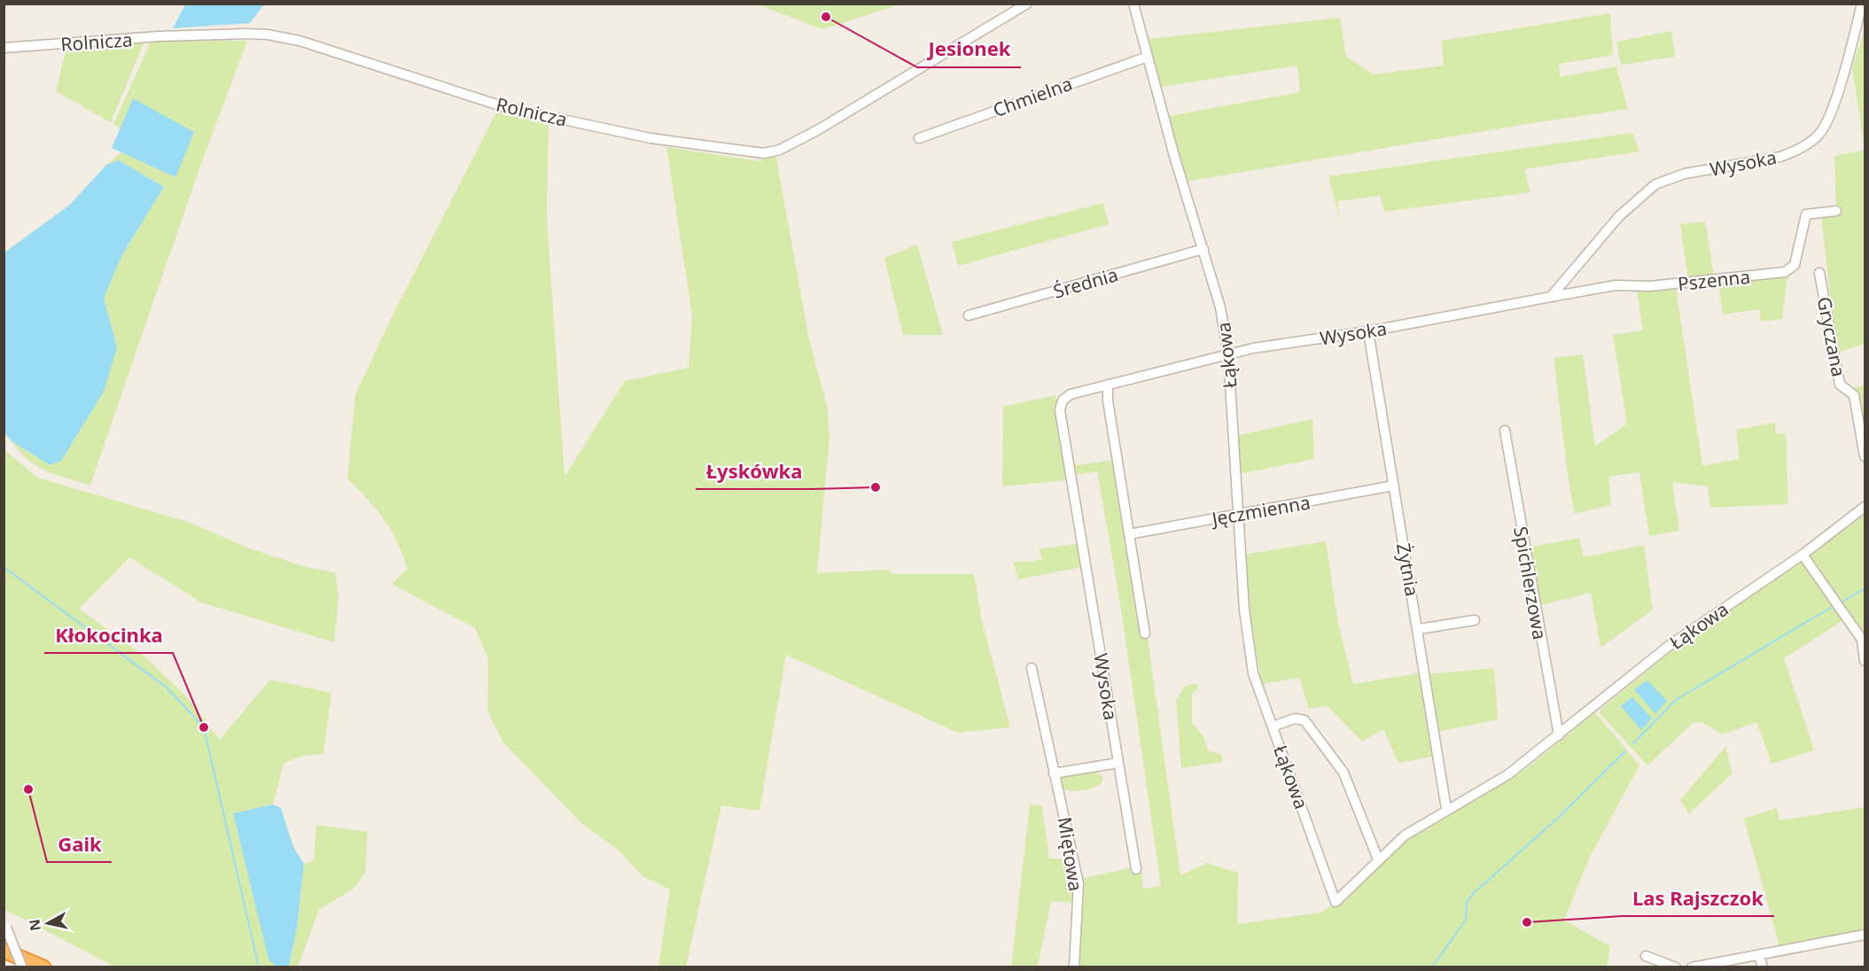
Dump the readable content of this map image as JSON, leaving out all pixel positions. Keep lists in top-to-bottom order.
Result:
{
  "streets": {
    "street": [
      "Rolnicza",
      "Chmielna",
      "Wysoka",
      "Pszenna",
      "Średnia",
      "Gryczana",
      "Łąkowa",
      "Jęczmienna",
      "Żytnia",
      "Spichlerzowa",
      "Miętowa"
    ]
  },
  "crossings": [
    ["Chmielna", "Łąkowa"],
    ["Wysoka", "Pszenna"],
    ["Wysoka", "Łąkowa"],
    ["Wysoka", "Żytnia"],
    ["Średnia", "Łąkowa"],
    ["Łąkowa", "Jęczmienna"],
    ["Łąkowa", "Żytnia"],
    ["Łąkowa", "Spichlerzowa"],
    ["Jęczmienna", "Żytnia"]
  ],
  "places": [
    "Jesionek",
    "Łyskówka",
    "Kłokocinka",
    "Gaik",
    "Las Rajszczok"
  ],
  "north": "left"
}
